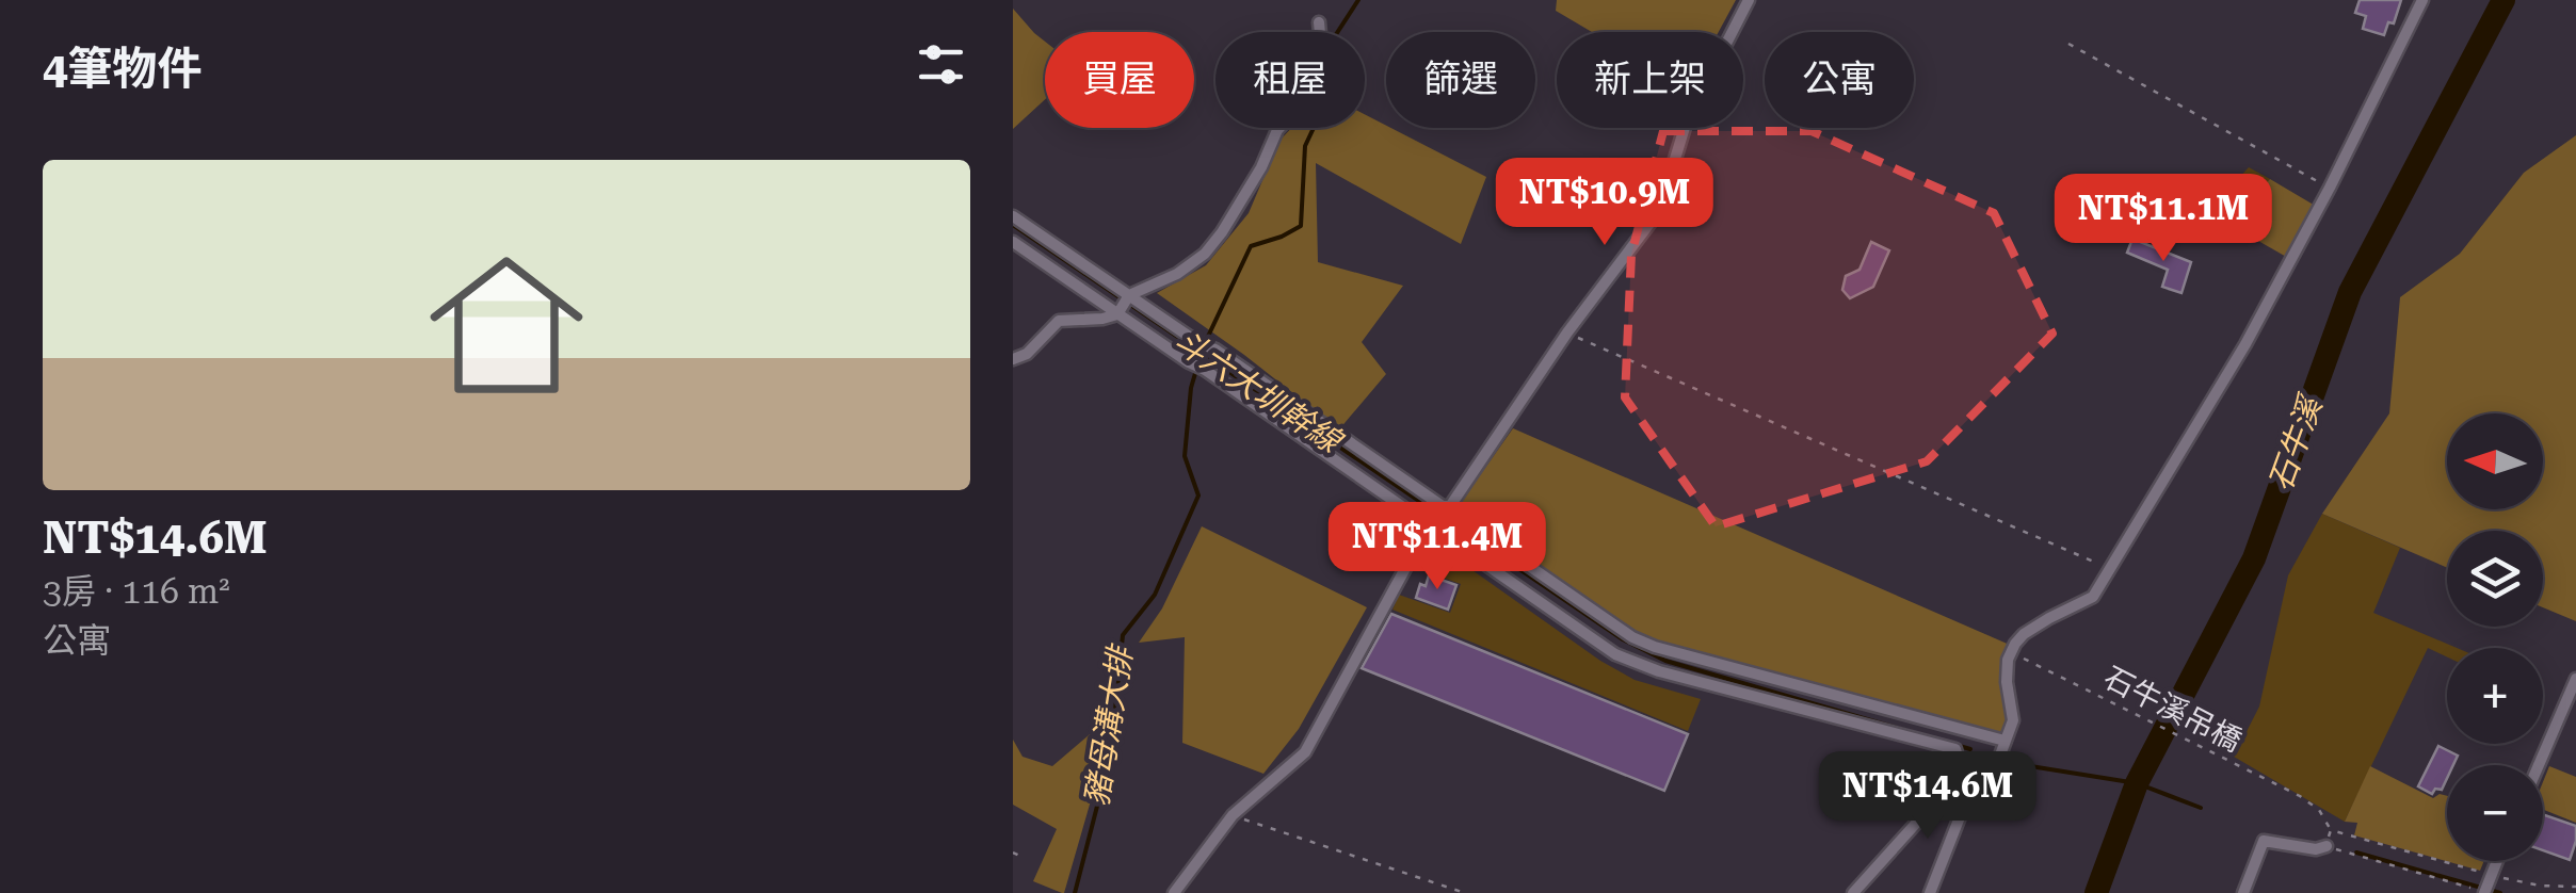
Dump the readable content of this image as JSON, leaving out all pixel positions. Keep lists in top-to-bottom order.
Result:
{
  "streets": {
    "path": ["石牛溪吊橋"]
  },
  "water": ["斗六大圳幹線", "石牛溪", "豬母溝大排"],
  "north": "left",
  "page": {
    "heading": "4筆物件",
    "chip": [
      "買屋",
      "租屋",
      "篩選",
      "新上架",
      "公寓"
    ],
    "list": [
      {
        "name": "NT$14.6M",
        "note": "3房 · 116 m² · 公寓"
      }
    ],
    "price": [
      "NT$10.9M",
      "NT$11.1M",
      "NT$11.4M",
      "NT$14.6M"
    ],
    "map_buttons": ["+", "−"]
  }
}
